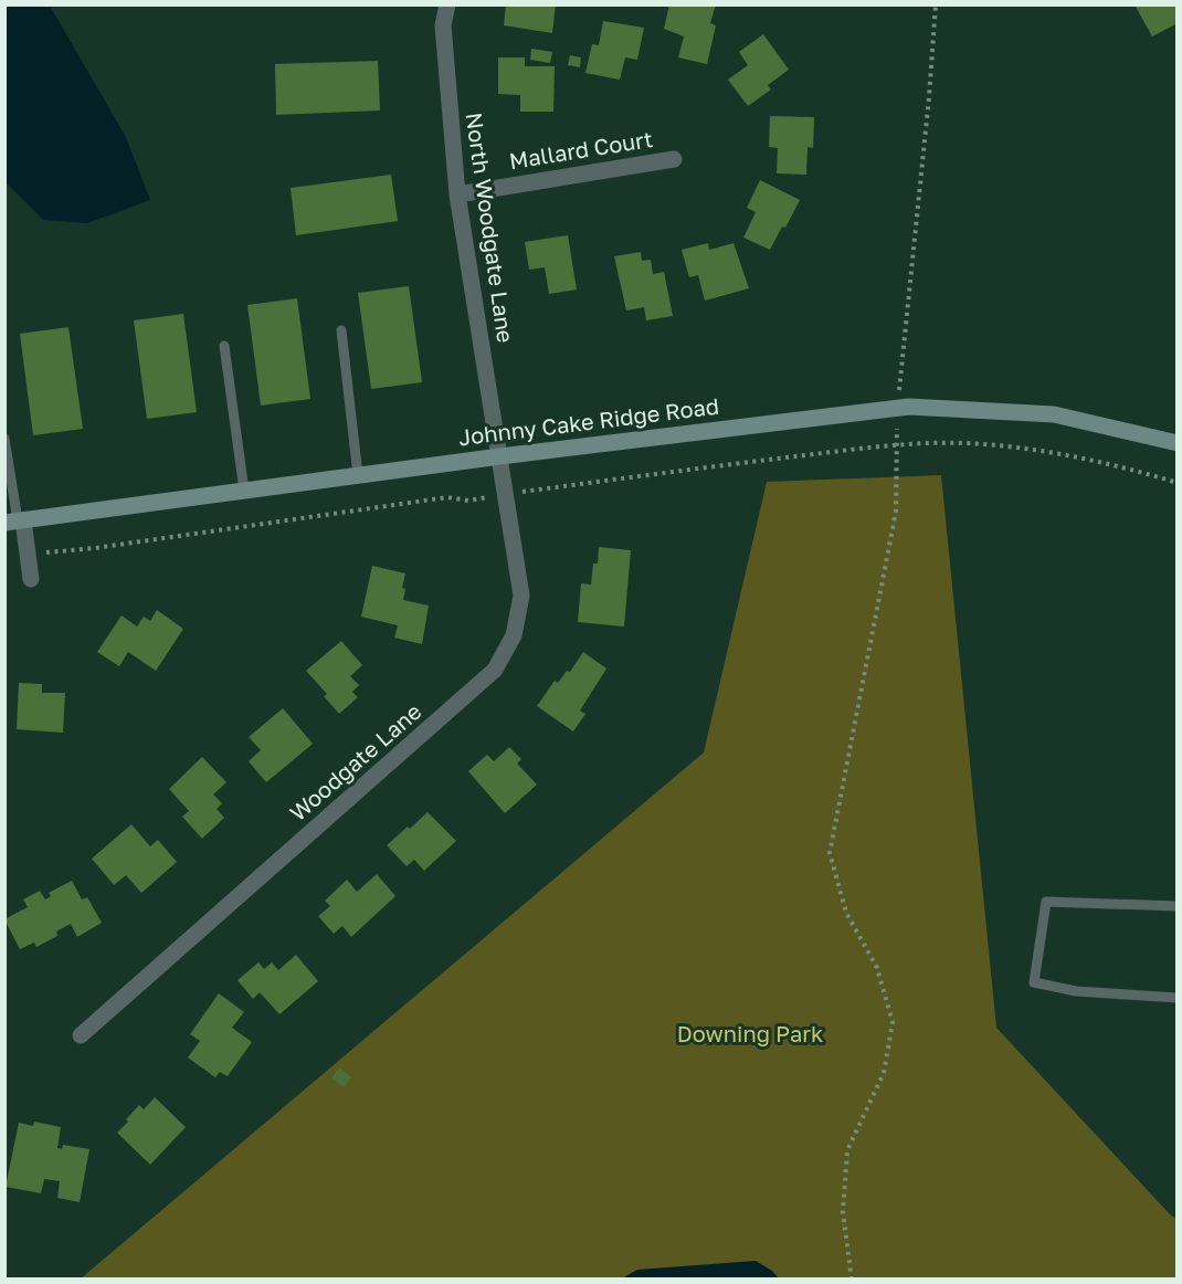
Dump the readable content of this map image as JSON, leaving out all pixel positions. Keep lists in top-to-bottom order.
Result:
{
  "streets": {
    "street": [
      "Mallard Court",
      "North Woodgate Lane",
      "Johnny Cake Ridge Road",
      "Woodgate Lane"
    ]
  },
  "crossings": [
    ["Mallard Court", "North Woodgate Lane"],
    ["North Woodgate Lane", "Johnny Cake Ridge Road"],
    ["North Woodgate Lane", "Woodgate Lane"],
    ["Johnny Cake Ridge Road", "Woodgate Lane"]
  ],
  "parks": ["Downing Park"]
}
